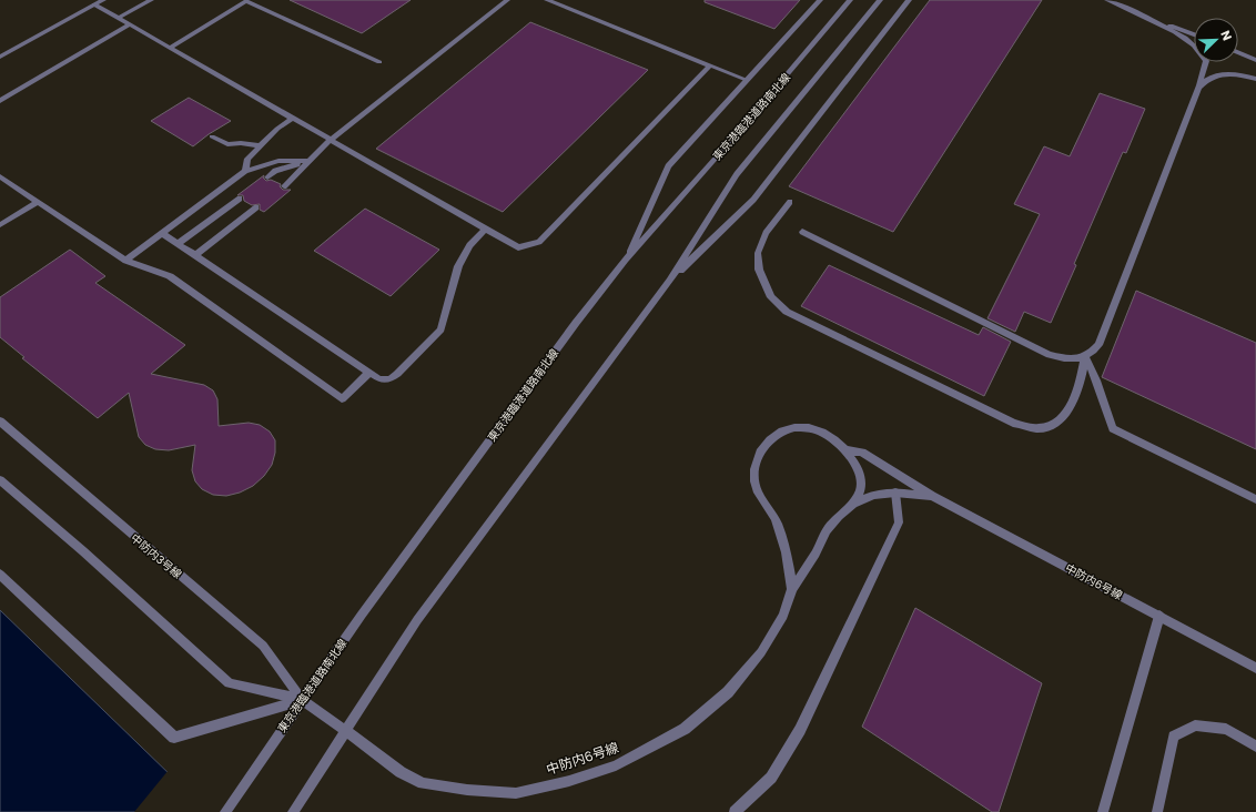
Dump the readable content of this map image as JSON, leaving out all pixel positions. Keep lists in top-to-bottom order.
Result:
{
  "streets": {
    "street": ["東京港臨港道路南北線", "中防内3号線", "中防内6号線"]
  },
  "crossings": [
    ["東京港臨港道路南北線", "中防内3号線"],
    ["中防内3号線", "中防内6号線"]
  ],
  "north": "top right"
}
